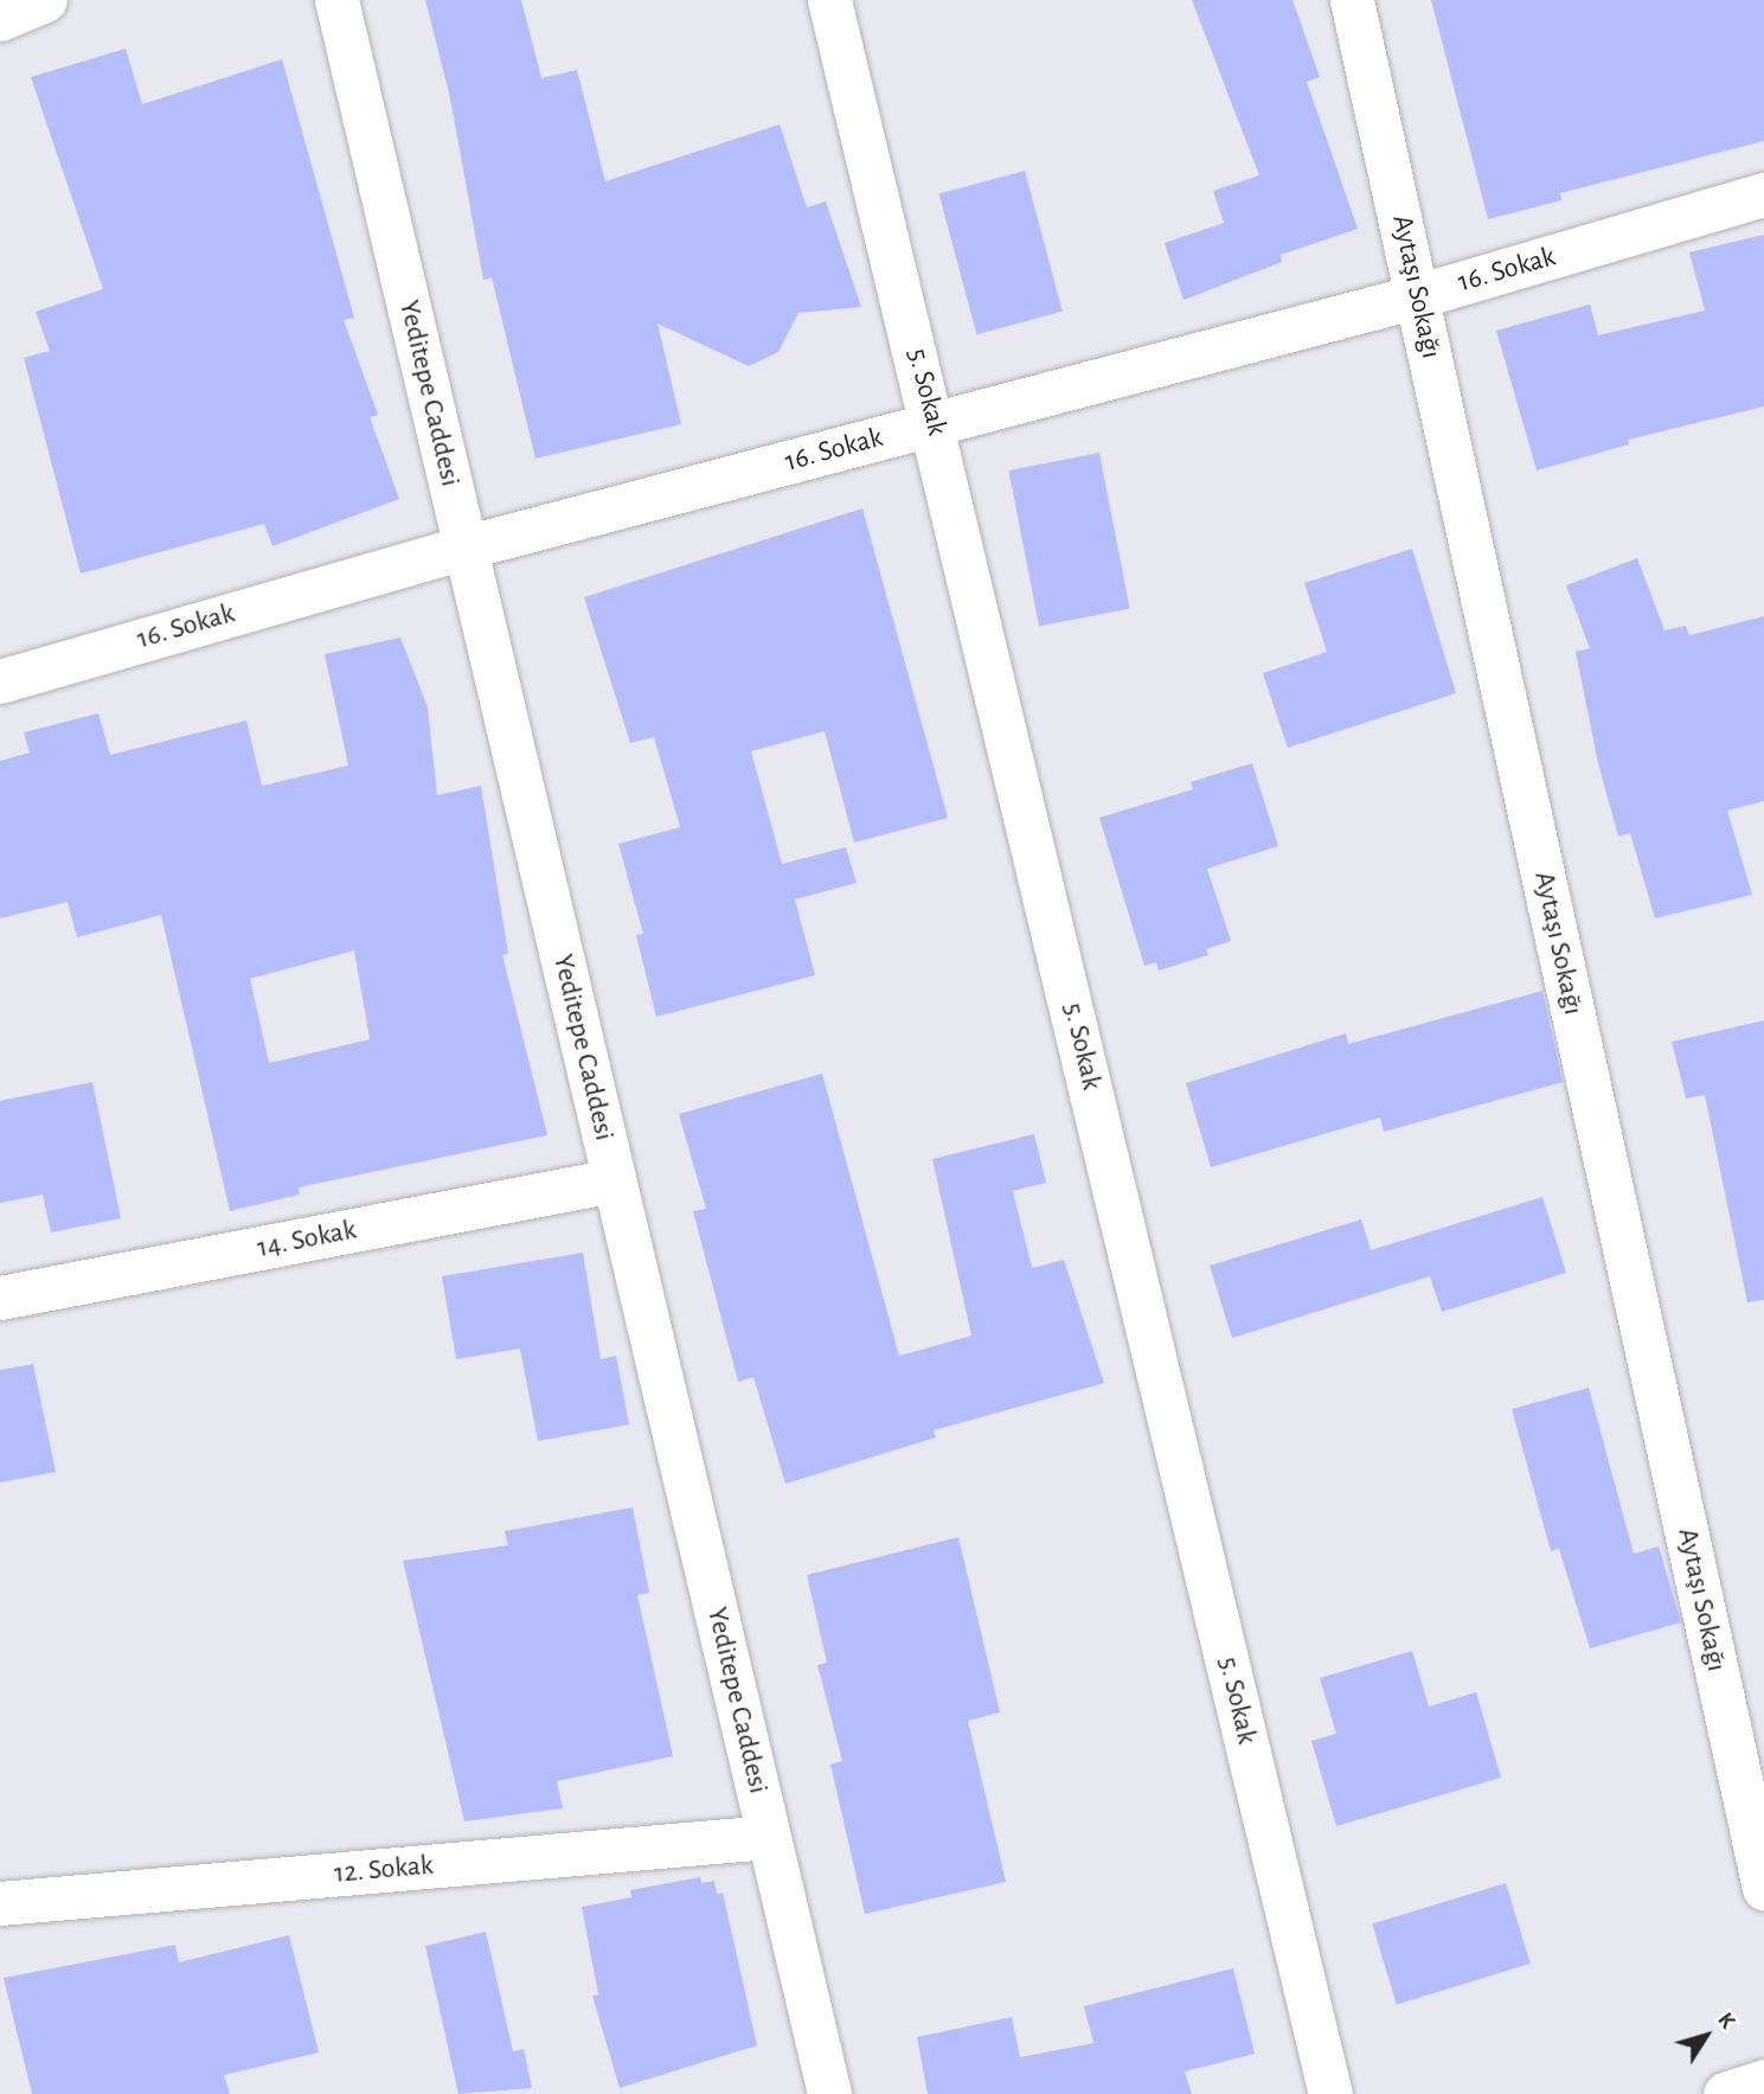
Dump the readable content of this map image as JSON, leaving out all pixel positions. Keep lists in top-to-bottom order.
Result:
{
  "streets": {
    "street": [
      "16. Sokak",
      "Aytaşı Sokağı",
      "5. Sokak",
      "Yeditepe Caddesi",
      "14. Sokak",
      "12. Sokak"
    ]
  },
  "crossings": [
    ["16. Sokak", "Aytaşı Sokağı"],
    ["16. Sokak", "5. Sokak"],
    ["16. Sokak", "Yeditepe Caddesi"],
    ["Yeditepe Caddesi", "14. Sokak"],
    ["Yeditepe Caddesi", "12. Sokak"]
  ],
  "north": "top right"
}
